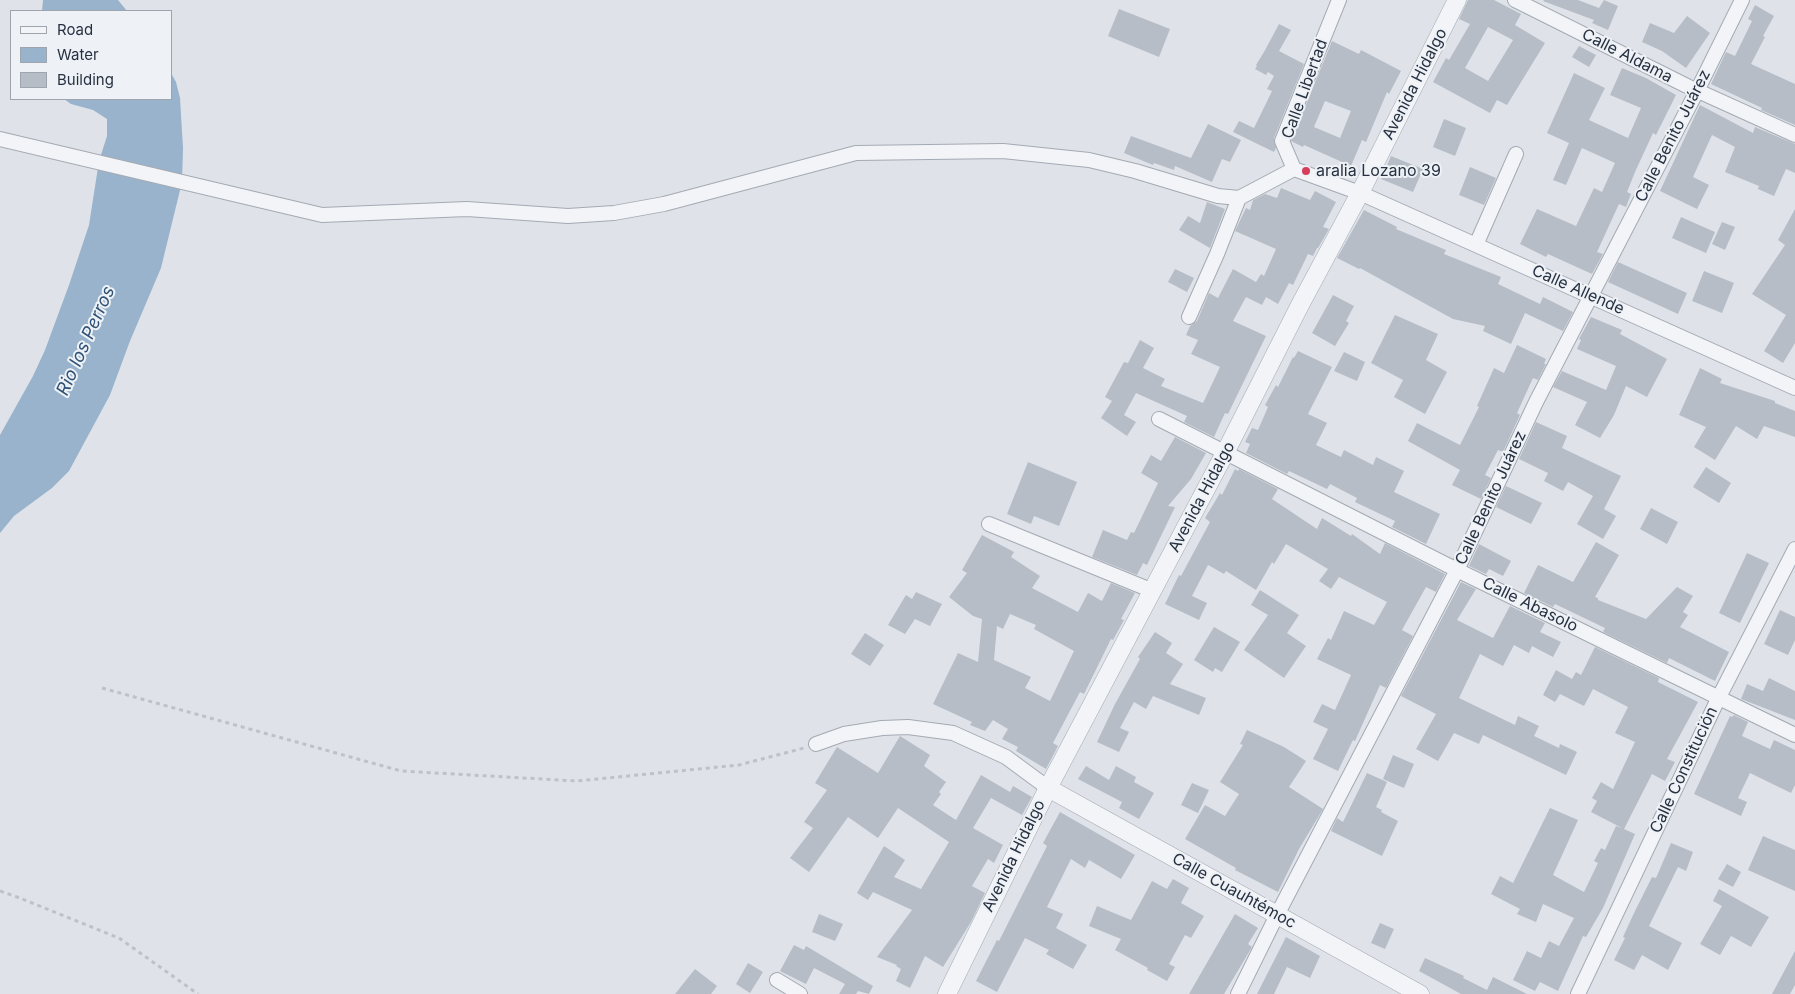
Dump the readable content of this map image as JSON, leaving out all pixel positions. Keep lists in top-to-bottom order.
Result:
{
  "streets": {
    "street": [
      "Calle Aldama",
      "Avenida Hidalgo",
      "Calle Libertad",
      "Calle Benito Juárez",
      "Calle Allende",
      "Calle Abasolo",
      "Calle Constitución",
      "Calle Cuauhtémoc"
    ]
  },
  "crossings": [
    ["Calle Aldama", "Calle Benito Juárez"],
    ["Avenida Hidalgo", "Calle Allende"],
    ["Avenida Hidalgo", "Calle Abasolo"],
    ["Avenida Hidalgo", "Calle Cuauhtémoc"],
    ["Calle Benito Juárez", "Calle Allende"],
    ["Calle Benito Juárez", "Calle Abasolo"],
    ["Calle Benito Juárez", "Calle Cuauhtémoc"],
    ["Calle Abasolo", "Calle Constitución"]
  ],
  "water": ["Rio los Perros"],
  "places": ["aralia Lozano 39"],
  "legend": ["Road", "Water", "Building"]
}
